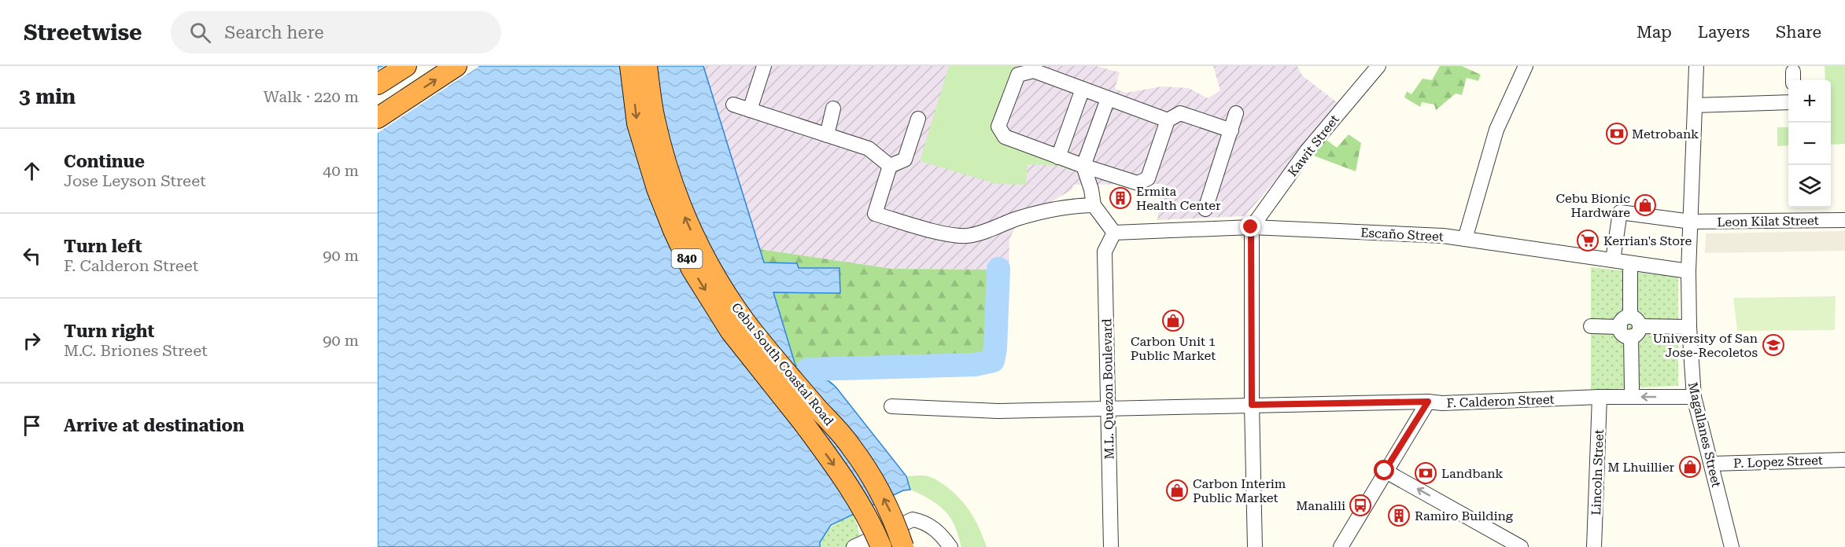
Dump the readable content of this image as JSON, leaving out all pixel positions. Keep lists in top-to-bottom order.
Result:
{
  "streets": {
    "highway": ["840", "Cebu South Coastal Road"],
    "street": [
      "Kawit Street",
      "Leon Kilat Street",
      "Escaño Street",
      "M.L. Quezon Boulevard",
      "F. Calderon Street",
      "Magallanes Street",
      "P. Lopez Street",
      "Lincoln Street"
    ]
  },
  "crossings": [
    ["Kawit Street", "Escaño Street"],
    ["Leon Kilat Street", "Escaño Street"],
    ["Leon Kilat Street", "Magallanes Street"],
    ["Escaño Street", "M.L. Quezon Boulevard"],
    ["Escaño Street", "Magallanes Street"],
    ["M.L. Quezon Boulevard", "F. Calderon Street"],
    ["F. Calderon Street", "Magallanes Street"],
    ["F. Calderon Street", "Lincoln Street"],
    ["Magallanes Street", "P. Lopez Street"]
  ],
  "places": {
    "bank": ["Metrobank", "Landbank"],
    "building": ["Ermita Health Center", "Ramiro Building"],
    "shop": [
      "Cebu Bionic Hardware",
      "Carbon Unit 1 Public Market",
      "M Lhuillier",
      "Carbon Interim Public Market"
    ],
    "supermarket": ["Kerrian's Store"],
    "school or university": ["University of San Jose-Recoletos"],
    "bus stop": ["Manalili"]
  },
  "page": {
    "header": "Streetwise",
    "search": "Search here",
    "nav": ["Map", "Layers", "Share"],
    "heading": ["3 min", "Walk · 220 m"],
    "map_buttons": ["+", "−"],
    "list": [
      ["Continue", "Jose Leyson Street", "40 m"],
      ["Turn left", "F. Calderon Street", "90 m"],
      ["Turn right", "M.C. Briones Street", "90 m"],
      "Arrive at destination"
    ]
  }
}
